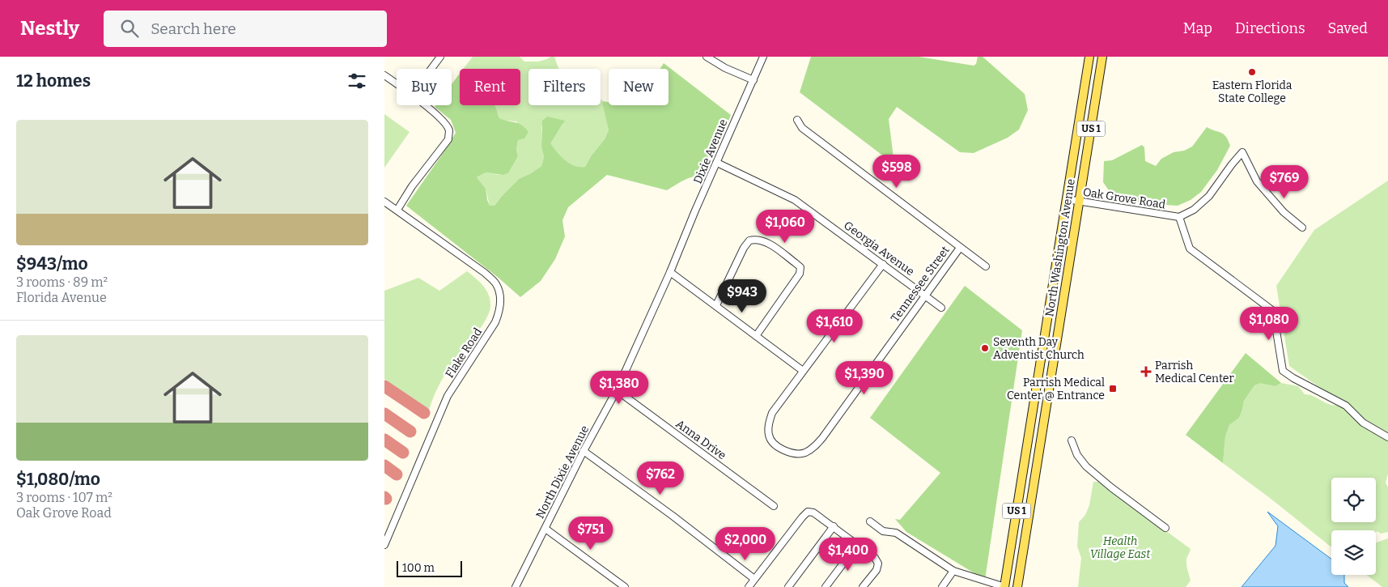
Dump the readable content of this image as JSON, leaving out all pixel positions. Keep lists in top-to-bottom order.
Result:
{
  "streets": {
    "main road": ["US 1", "North Washington Avenue"],
    "street": [
      "Dixie Avenue",
      "Oak Grove Road",
      "Georgia Avenue",
      "Tennessee Street",
      "Flake Road",
      "Anna Drive",
      "North Dixie Avenue"
    ]
  },
  "crossings": [
    ["Dixie Avenue", "Georgia Avenue"],
    ["Dixie Avenue", "North Dixie Avenue"],
    ["Oak Grove Road", "North Washington Avenue"],
    ["Georgia Avenue", "Tennessee Street"],
    ["Anna Drive", "North Dixie Avenue"]
  ],
  "parks": ["Health Village East"],
  "places": {
    "other": ["Eastern Florida State College", "Seventh Day Adventist Church"],
    "health": ["Parrish Medical Center"],
    "transit": ["Parrish Medical Center @ Entrance"]
  },
  "scale_bar": "100 m",
  "page": {
    "header": "Nestly",
    "search": "Search here",
    "nav": ["Map", "Directions", "Saved"],
    "heading": "12 homes",
    "chip": [
      "Buy",
      "Rent",
      "Filters",
      "New"
    ],
    "list": [
      {
        "name": "$943/mo",
        "note": "3 rooms · 89 m² · Florida Avenue"
      },
      {
        "name": "$1,080/mo",
        "note": "3 rooms · 107 m² · Oak Grove Road"
      }
    ],
    "price": [
      "$598",
      "$769",
      "$1,060",
      "$943",
      "$1,080",
      "$1,610",
      "$1,390",
      "$1,380",
      "$762",
      "$751",
      "$2,000",
      "$1,400"
    ],
    "scale": "100 m"
  }
}
